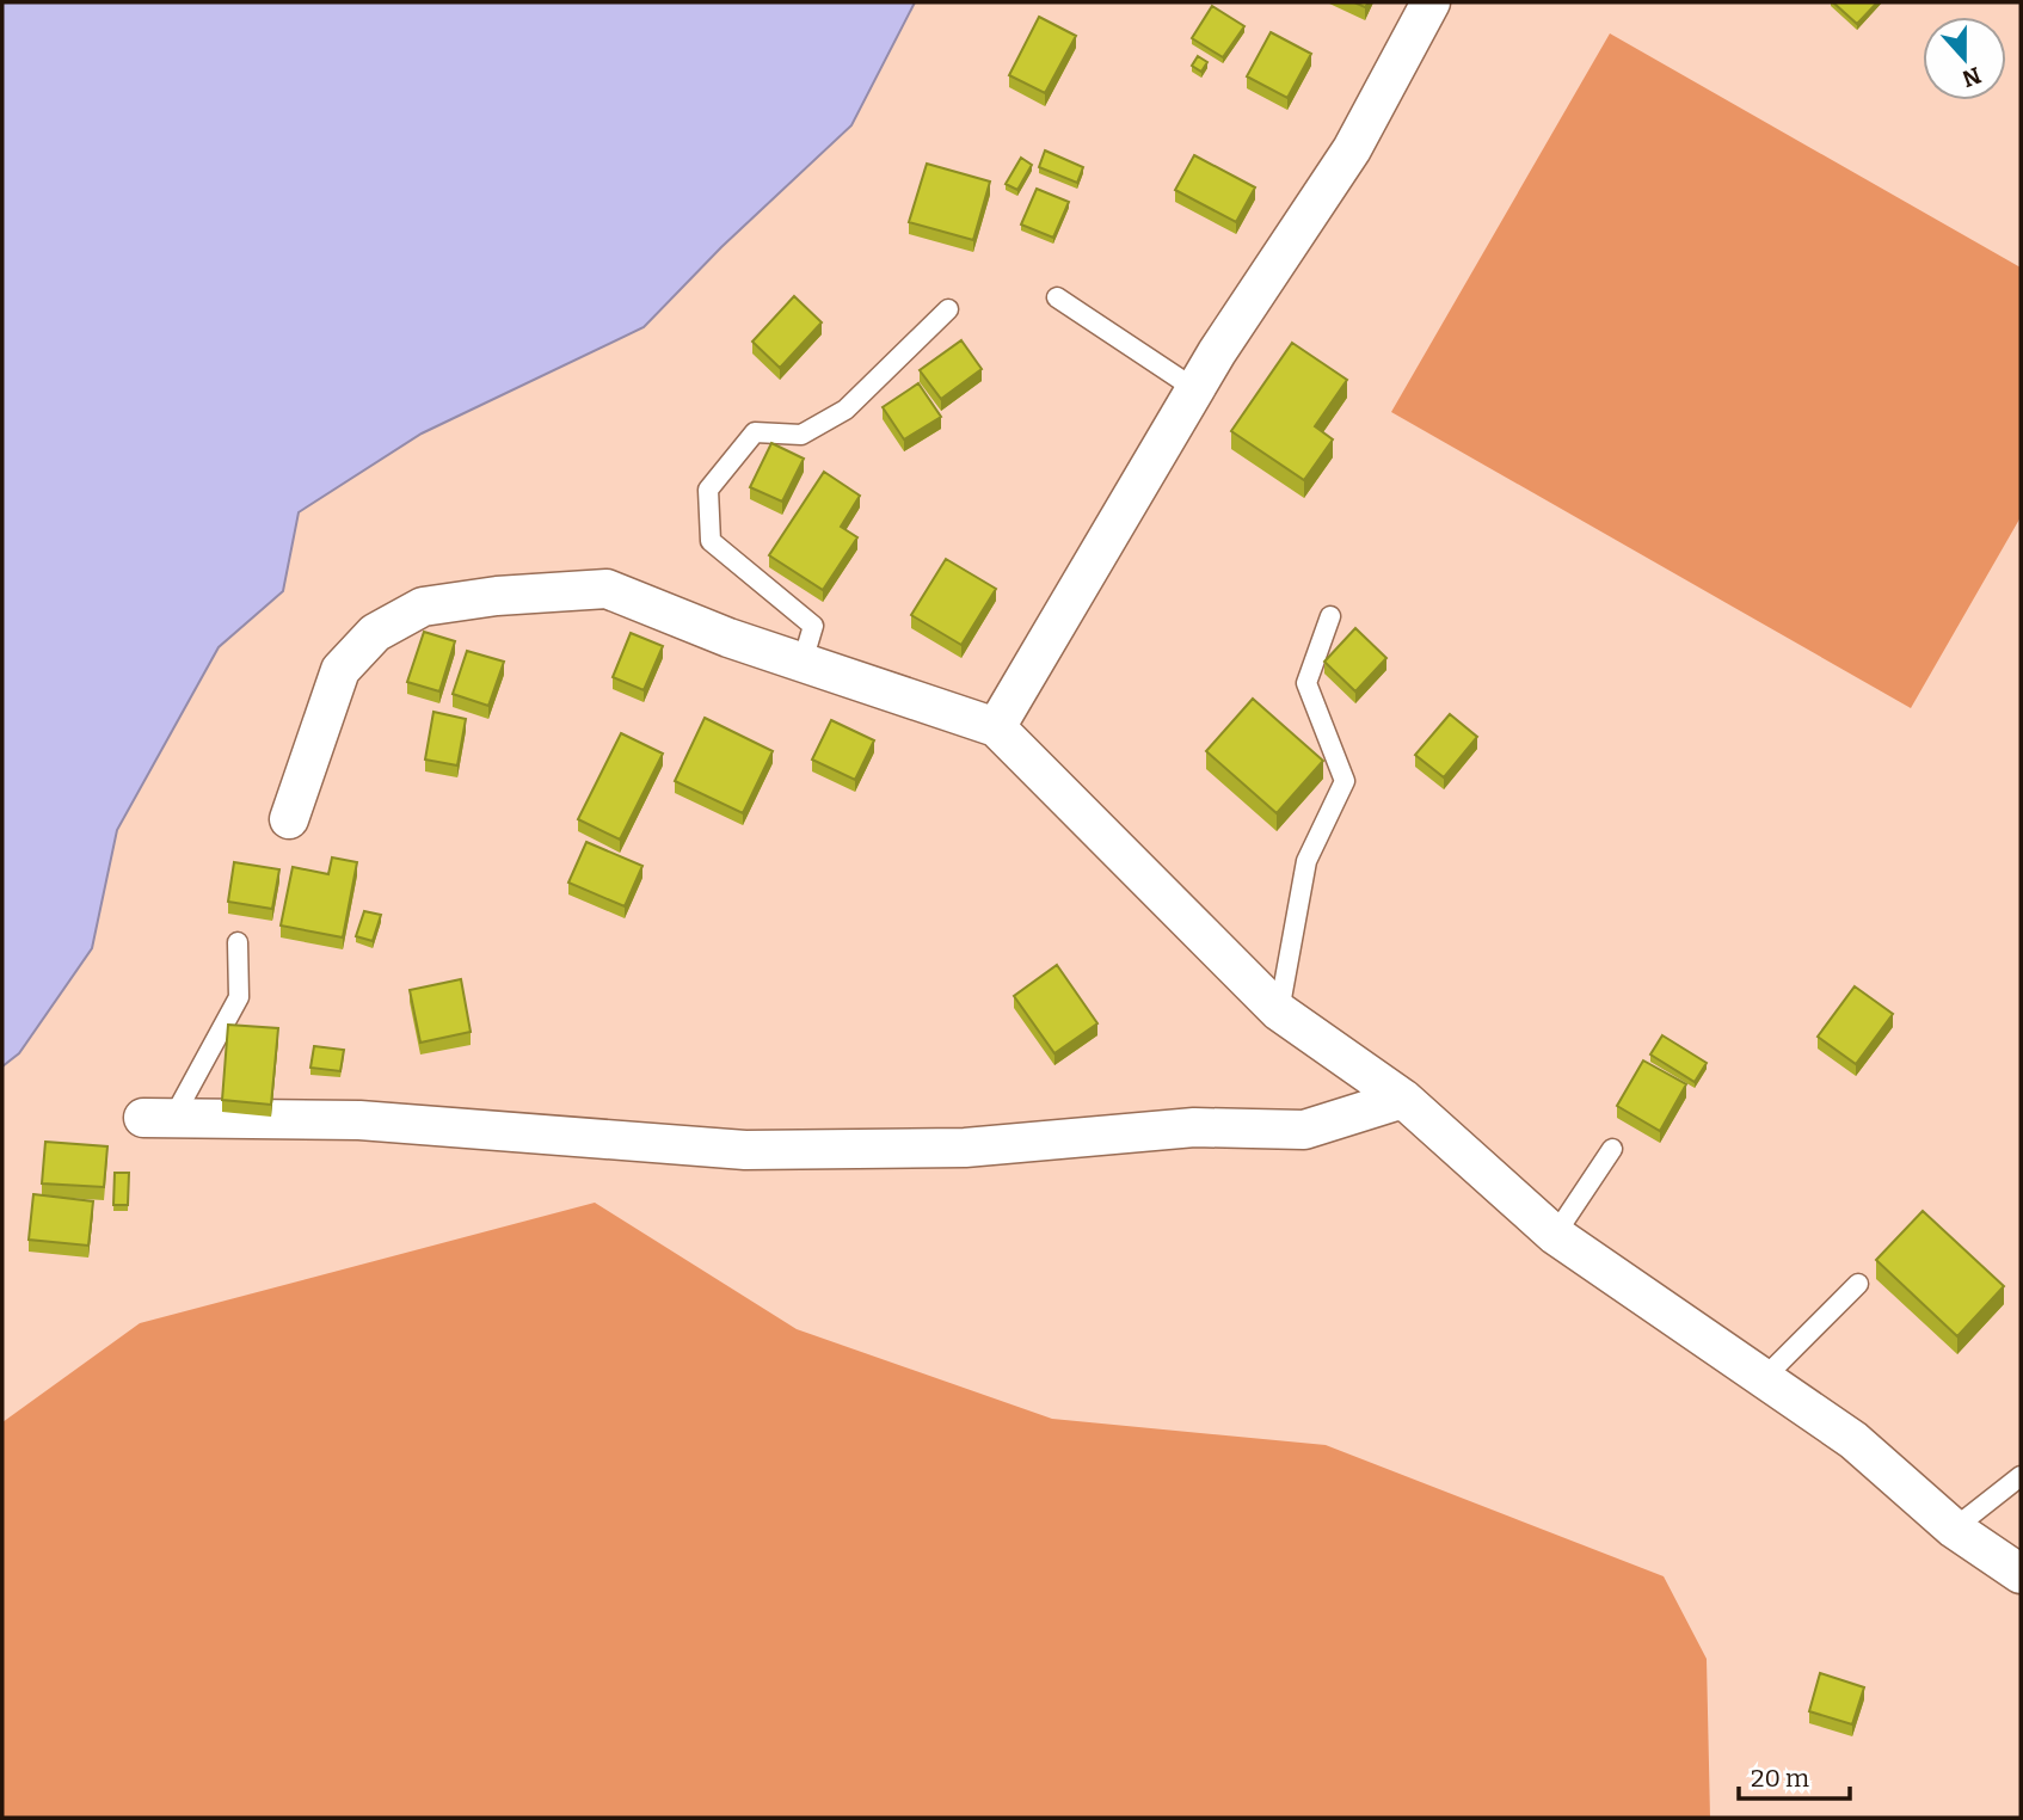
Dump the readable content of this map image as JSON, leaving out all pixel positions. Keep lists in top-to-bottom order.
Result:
{
  "scale_bar": "20 m",
  "north": "bottom"
}
